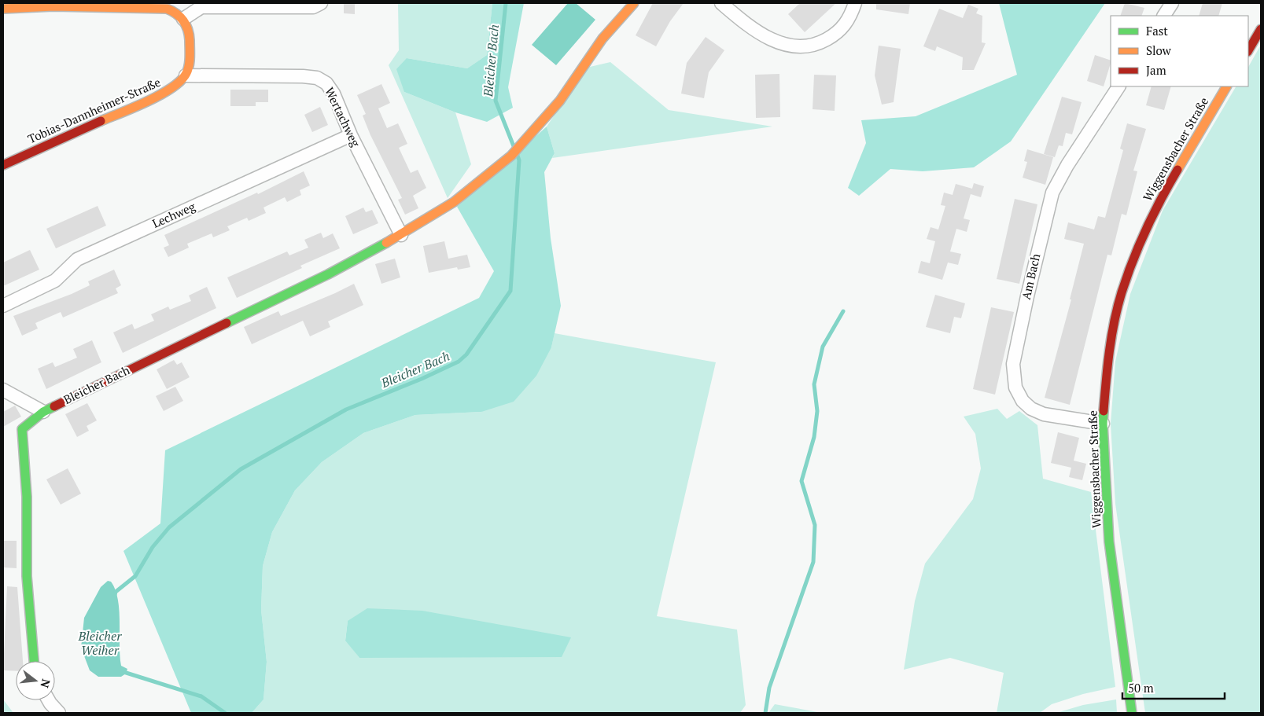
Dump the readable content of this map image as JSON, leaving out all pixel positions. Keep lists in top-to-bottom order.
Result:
{
  "streets": {
    "street": [
      "Tobias-Dannheimer-Straße",
      "Wertachweg",
      "Wiggensbacher Straße",
      "Lechweg",
      "Am Bach",
      "Bleicher Bach"
    ]
  },
  "crossings": [
    ["Tobias-Dannheimer-Straße", "Wertachweg"],
    ["Wertachweg", "Lechweg"],
    ["Wertachweg", "Bleicher Bach"],
    ["Wiggensbacher Straße", "Am Bach"]
  ],
  "water": ["Bleicher Bach", "Bleicher Weiher"],
  "legend": ["Fast", "Slow", "Jam"],
  "scale_bar": "50 m",
  "north": "right"
}
